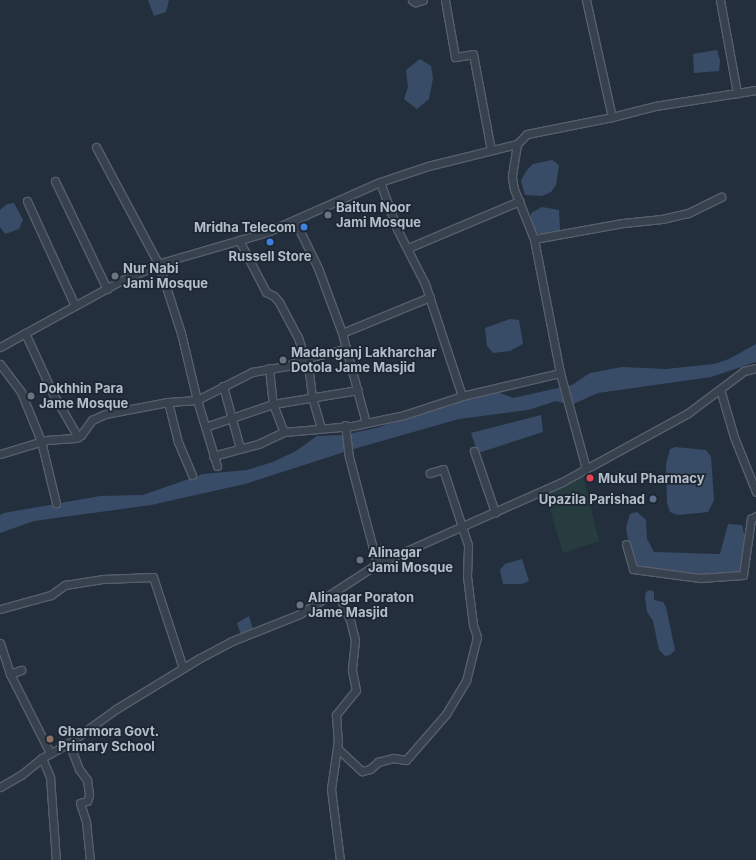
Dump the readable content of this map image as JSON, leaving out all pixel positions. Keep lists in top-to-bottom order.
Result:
{
  "places": [
    "Baitun Noor Jami Mosque",
    "Mridha Telecom",
    "Russell Store",
    "Nur Nabi Jami Mosque",
    "Madanganj Lakharchar Dotola Jame Masjid",
    "Dokhhin Para Jame Mosque",
    "Mukul Pharmacy",
    "Upazila Parishad",
    "Alinagar Jami Mosque",
    "Alinagar Poraton Jame Masjid",
    "Gharmora Govt. Primary School"
  ]
}
